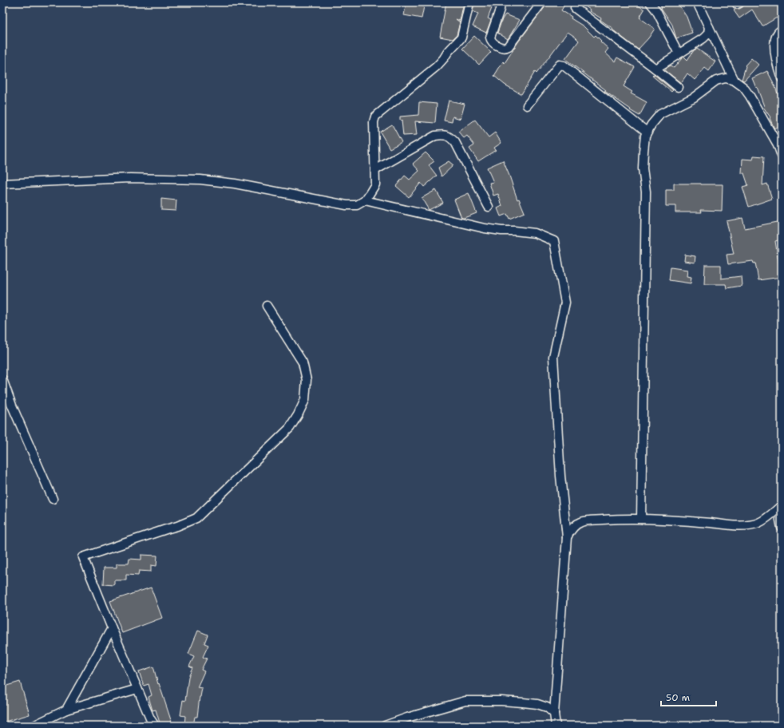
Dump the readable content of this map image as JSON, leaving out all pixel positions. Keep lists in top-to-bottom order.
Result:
{
  "scale_bar": "50 m"
}
